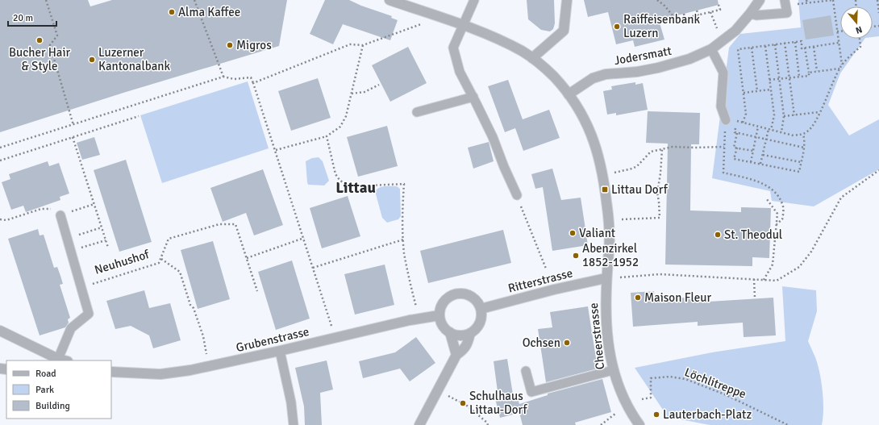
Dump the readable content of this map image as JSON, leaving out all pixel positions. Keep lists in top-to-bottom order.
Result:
{
  "streets": {
    "street": [
      "Jodersmatt",
      "Ritterstrasse",
      "Cheerstrasse",
      "Grubenstrasse"
    ],
    "lane": ["Neuhushof"],
    "path": ["Löchlitreppe"]
  },
  "crossings": [
    ["Jodersmatt", "Cheerstrasse"],
    ["Ritterstrasse", "Cheerstrasse"],
    ["Ritterstrasse", "Grubenstrasse"]
  ],
  "districts": ["Littau"],
  "places": {
    "other": [
      "Alma Kaffee",
      "Raiffeisenbank Luzern",
      "Bucher Hair & Style",
      "Migros",
      "Luzerner Kantonalbank",
      "Valiant",
      "St. Theodul",
      "Abenzirkel 1852-1952",
      "Maison Fleur",
      "Ochsen",
      "Schulhaus Littau-Dorf",
      "Lauterbach-Platz"
    ],
    "transit": ["Littau Dorf"]
  },
  "legend": ["Road", "Park", "Building"],
  "scale_bar": "20 m",
  "north": "bottom"
}
